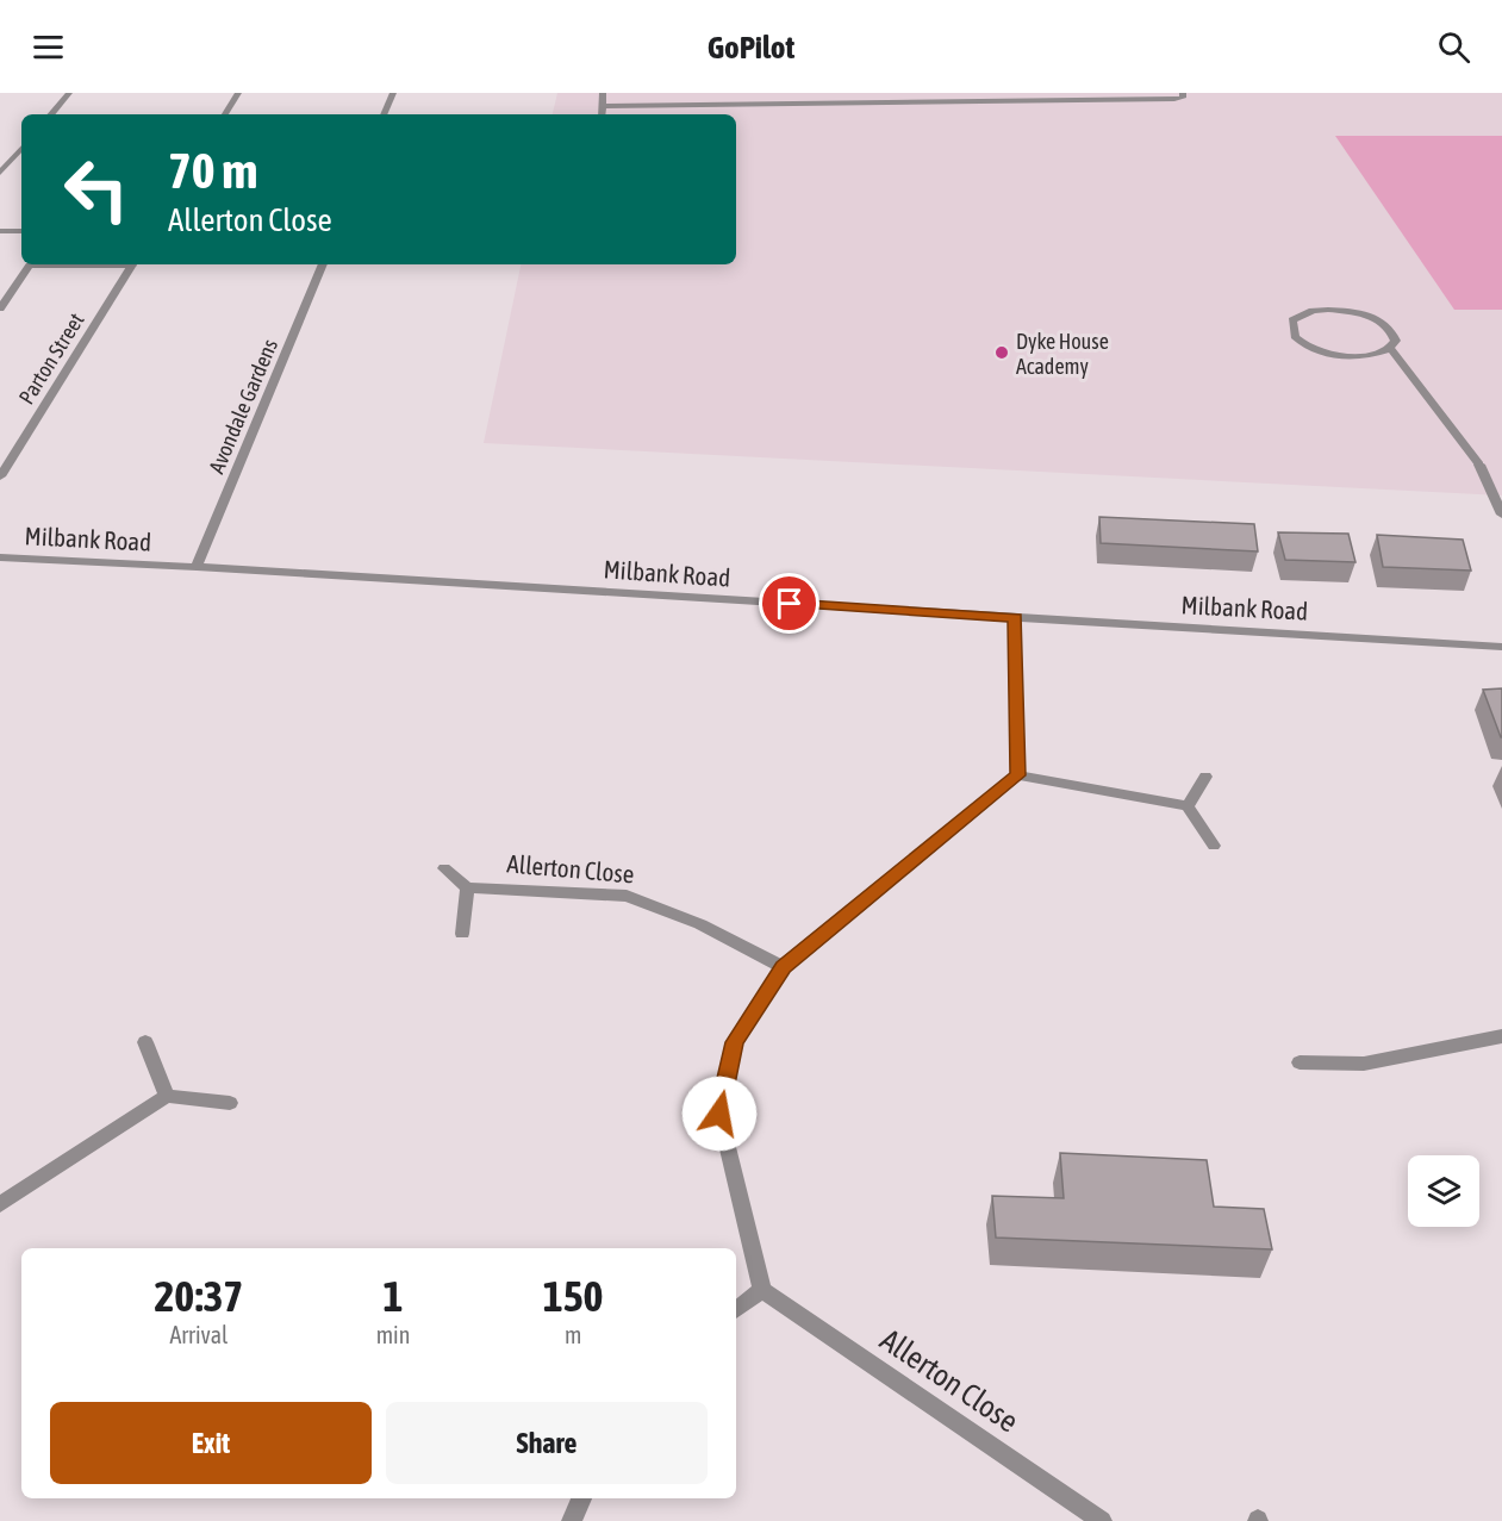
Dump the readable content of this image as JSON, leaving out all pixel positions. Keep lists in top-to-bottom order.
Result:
{
  "streets": {
    "street": [
      "Parton Street",
      "Avondale Gardens",
      "Milbank Road",
      "Allerton Close"
    ]
  },
  "crossings": [
    ["Avondale Gardens", "Milbank Road"]
  ],
  "places": ["Dyke House Academy"],
  "page": {
    "header": "GoPilot",
    "turn": ["70 m", "Allerton Close"],
    "eta": [
      "20:37",
      "Arrival",
      "1",
      "min",
      "150",
      "m"
    ],
    "buttons": ["Exit", "Share"]
  }
}
